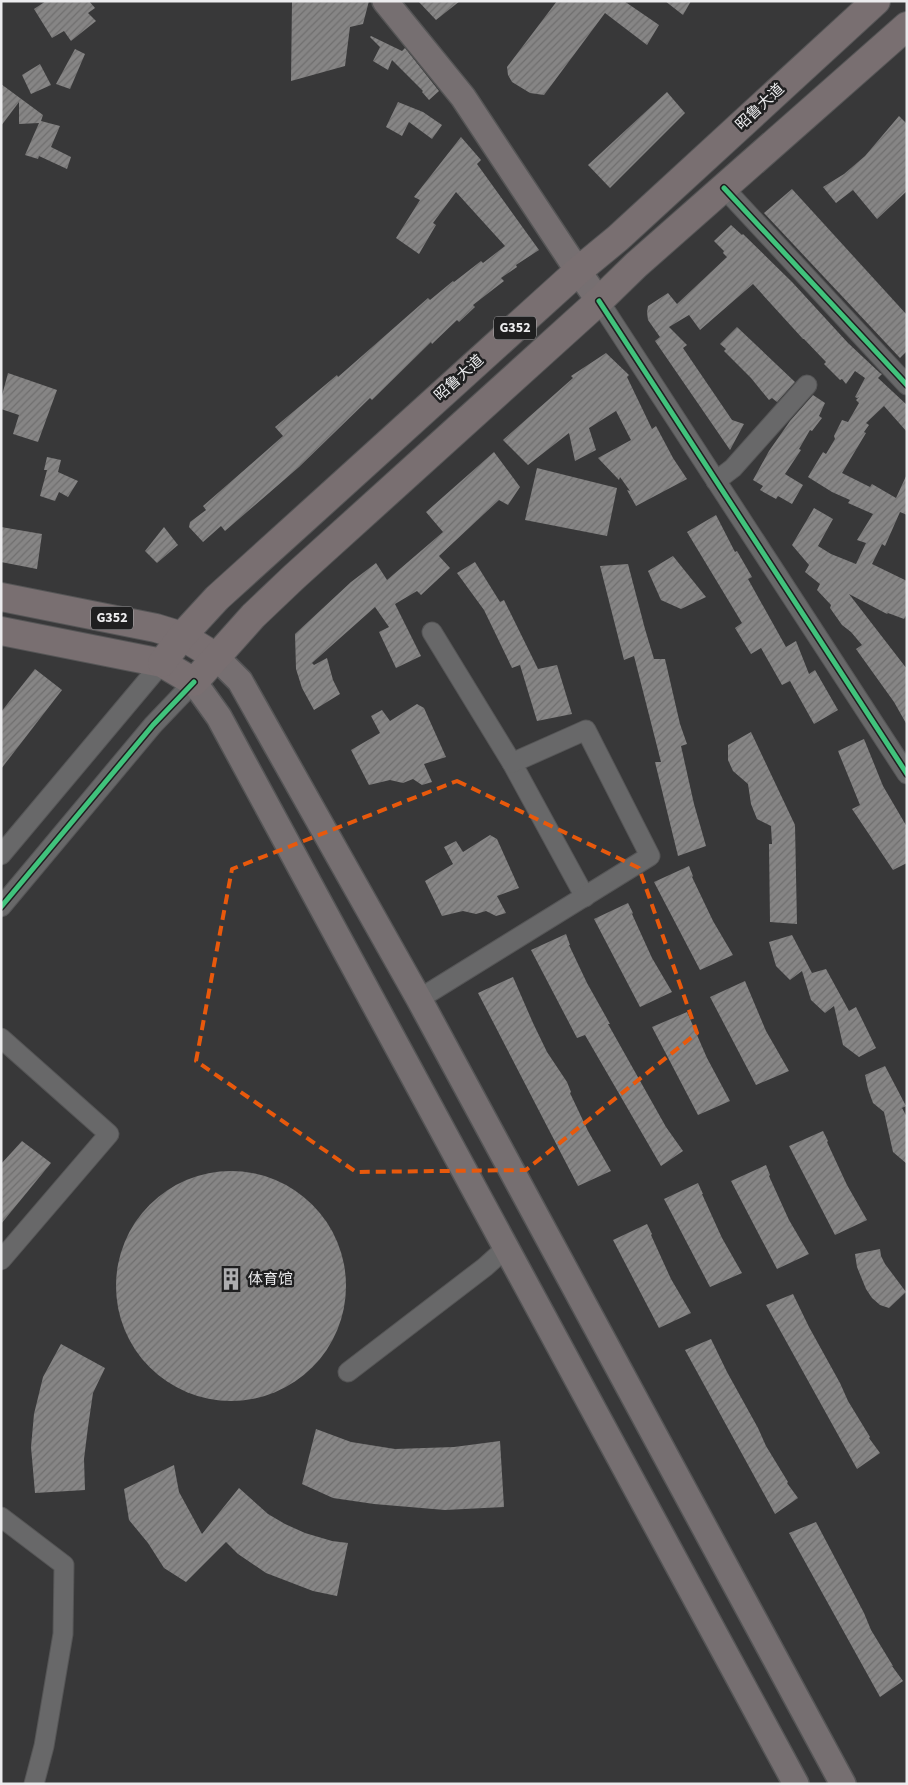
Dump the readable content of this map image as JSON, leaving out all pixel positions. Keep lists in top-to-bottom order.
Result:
{
  "streets": {
    "highway": ["昭鲁大道", "G352"]
  },
  "crossings": [
    ["昭鲁大道", "G352"]
  ],
  "places": {
    "building": ["体育馆"]
  }
}
